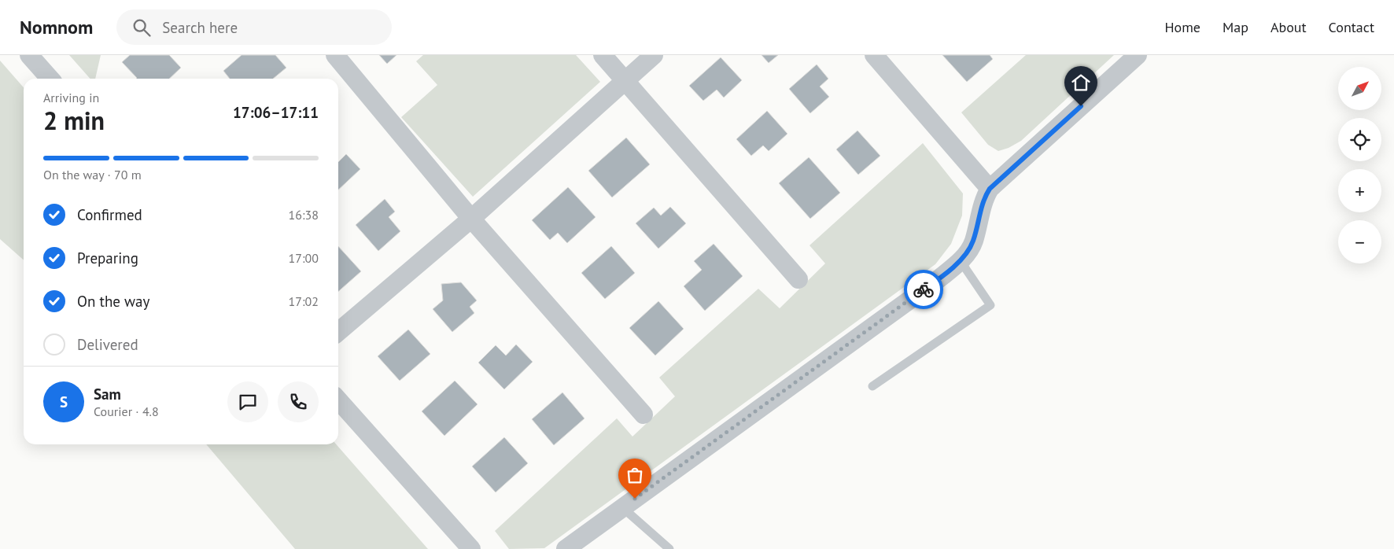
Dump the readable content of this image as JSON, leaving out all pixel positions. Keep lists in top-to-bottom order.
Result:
{
  "north": "top right",
  "page": {
    "header": "Nomnom",
    "search": "Search here",
    "nav": [
      "Home",
      "Map",
      "About",
      "Contact"
    ],
    "map_buttons": ["+", "−"],
    "heading": ["2 min", "Arriving in", "17:06–17:11"],
    "panel": ["Sam", "Courier · 4.8"],
    "bar": "On the way · 70 m",
    "list": [
      ["Confirmed", "16:38"],
      ["Preparing", "17:00"],
      ["On the way", "17:02"],
      "Delivered"
    ],
    "round": "S"
  }
}
